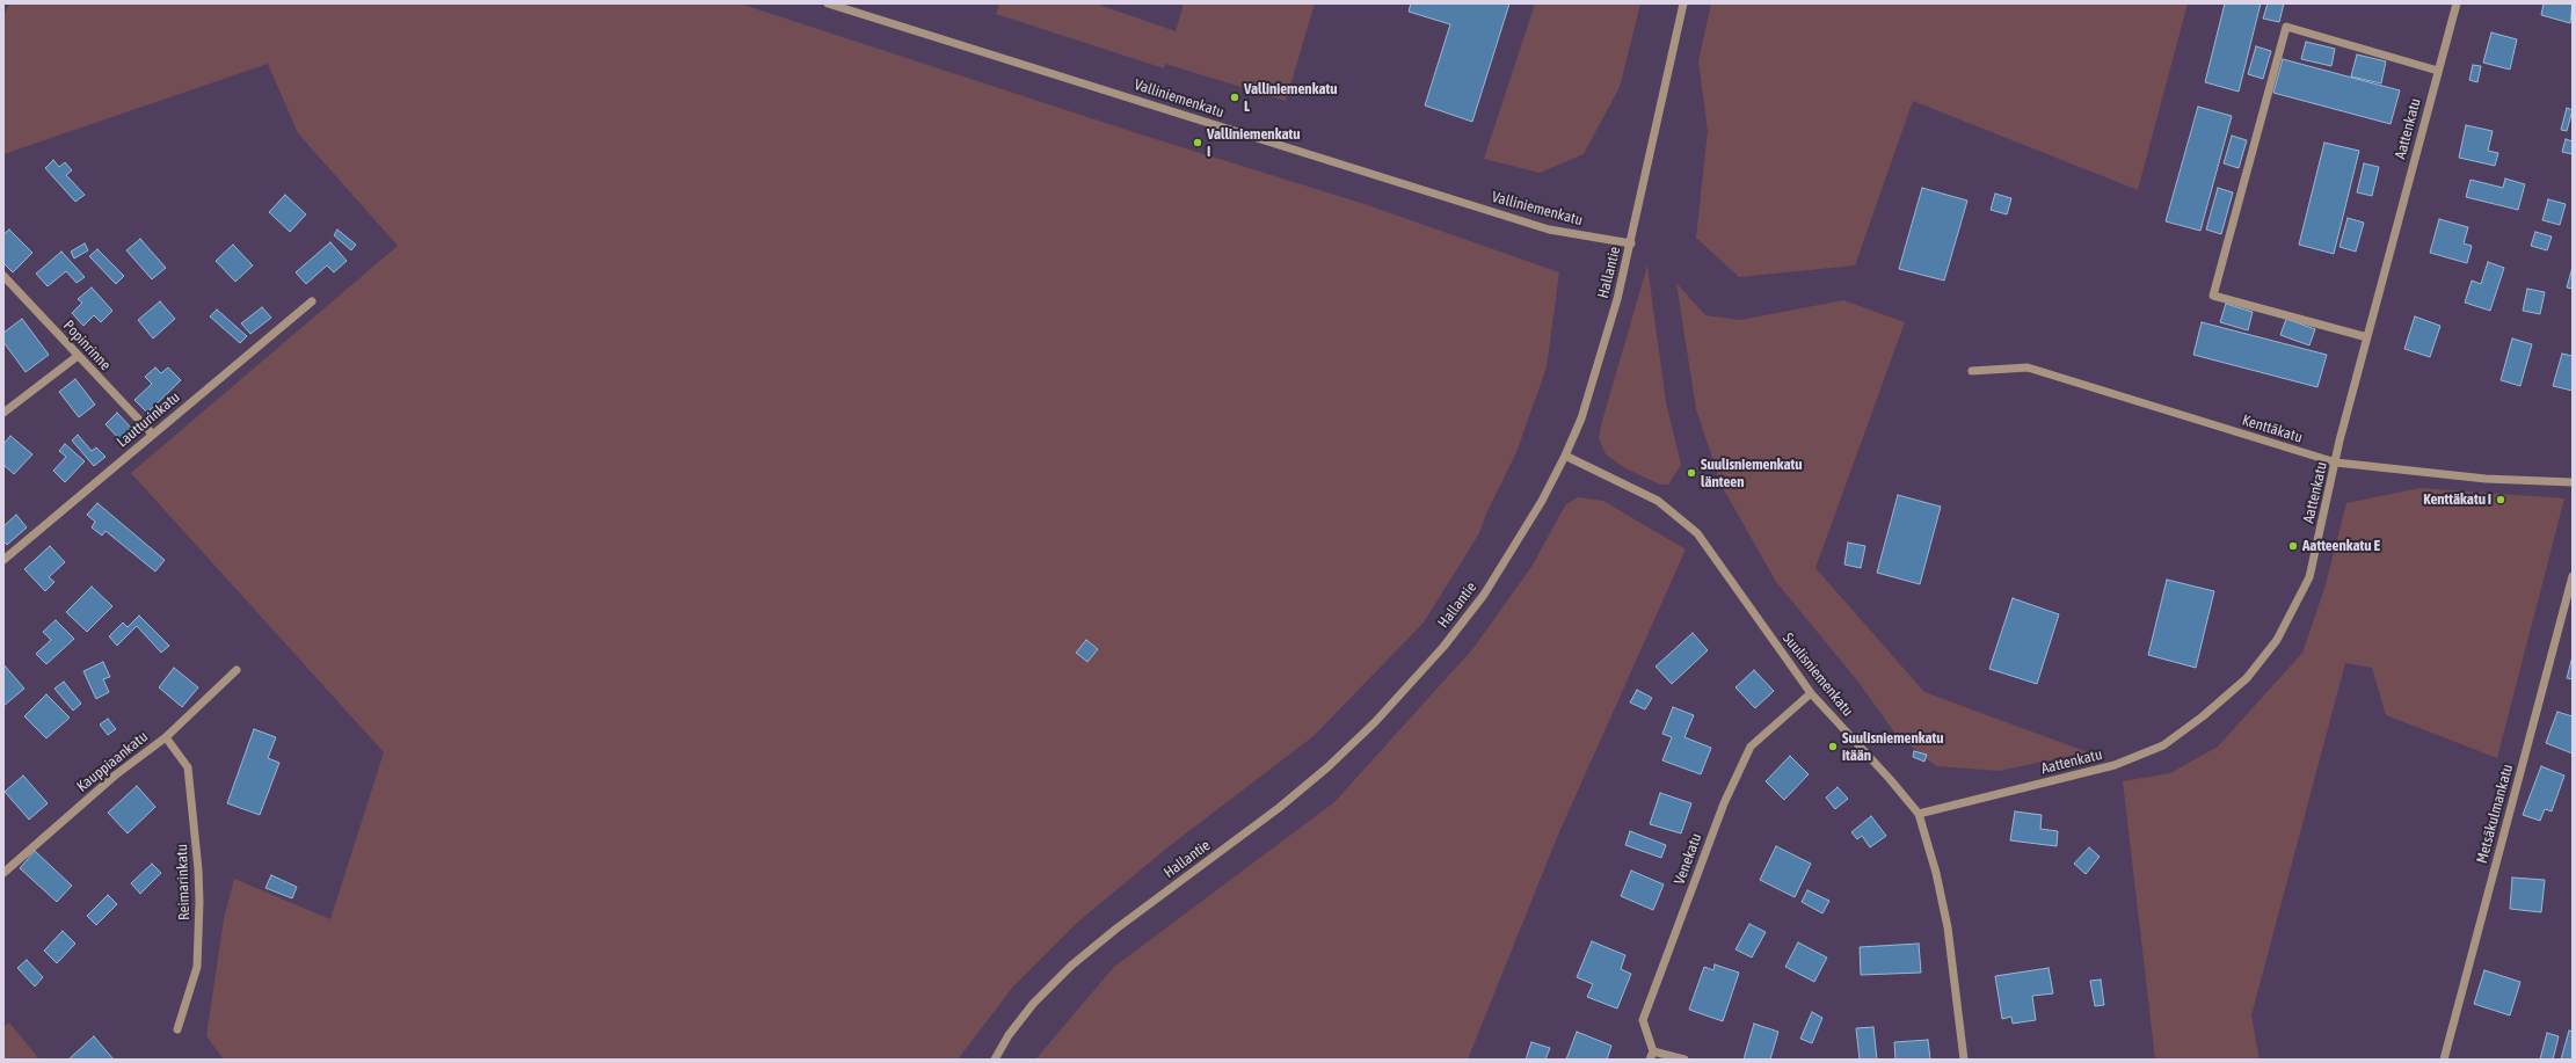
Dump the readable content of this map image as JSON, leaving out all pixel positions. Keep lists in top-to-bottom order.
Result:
{
  "streets": {
    "street": [
      "Valliniemenkatu",
      "Aattenkatu",
      "Hallantie",
      "Popinrinne",
      "Lautturinkatu",
      "Kenttäkatu",
      "Suulisniemenkatu",
      "Kauppiaankatu",
      "Metsäkulmankatu",
      "Venekatu",
      "Reimarinkatu"
    ]
  },
  "crossings": [
    ["Valliniemenkatu", "Hallantie"],
    ["Aattenkatu", "Kenttäkatu"],
    ["Aattenkatu", "Suulisniemenkatu"],
    ["Hallantie", "Suulisniemenkatu"],
    ["Popinrinne", "Lautturinkatu"],
    ["Suulisniemenkatu", "Venekatu"],
    ["Kauppiaankatu", "Reimarinkatu"]
  ],
  "places": [
    "Valliniemenkatu L",
    "Valliniemenkatu I",
    "Suulisniemenkatu länteen",
    "Kenttäkatu I",
    "Aatteenkatu E",
    "Suulisniemenkatu itään"
  ]
}
